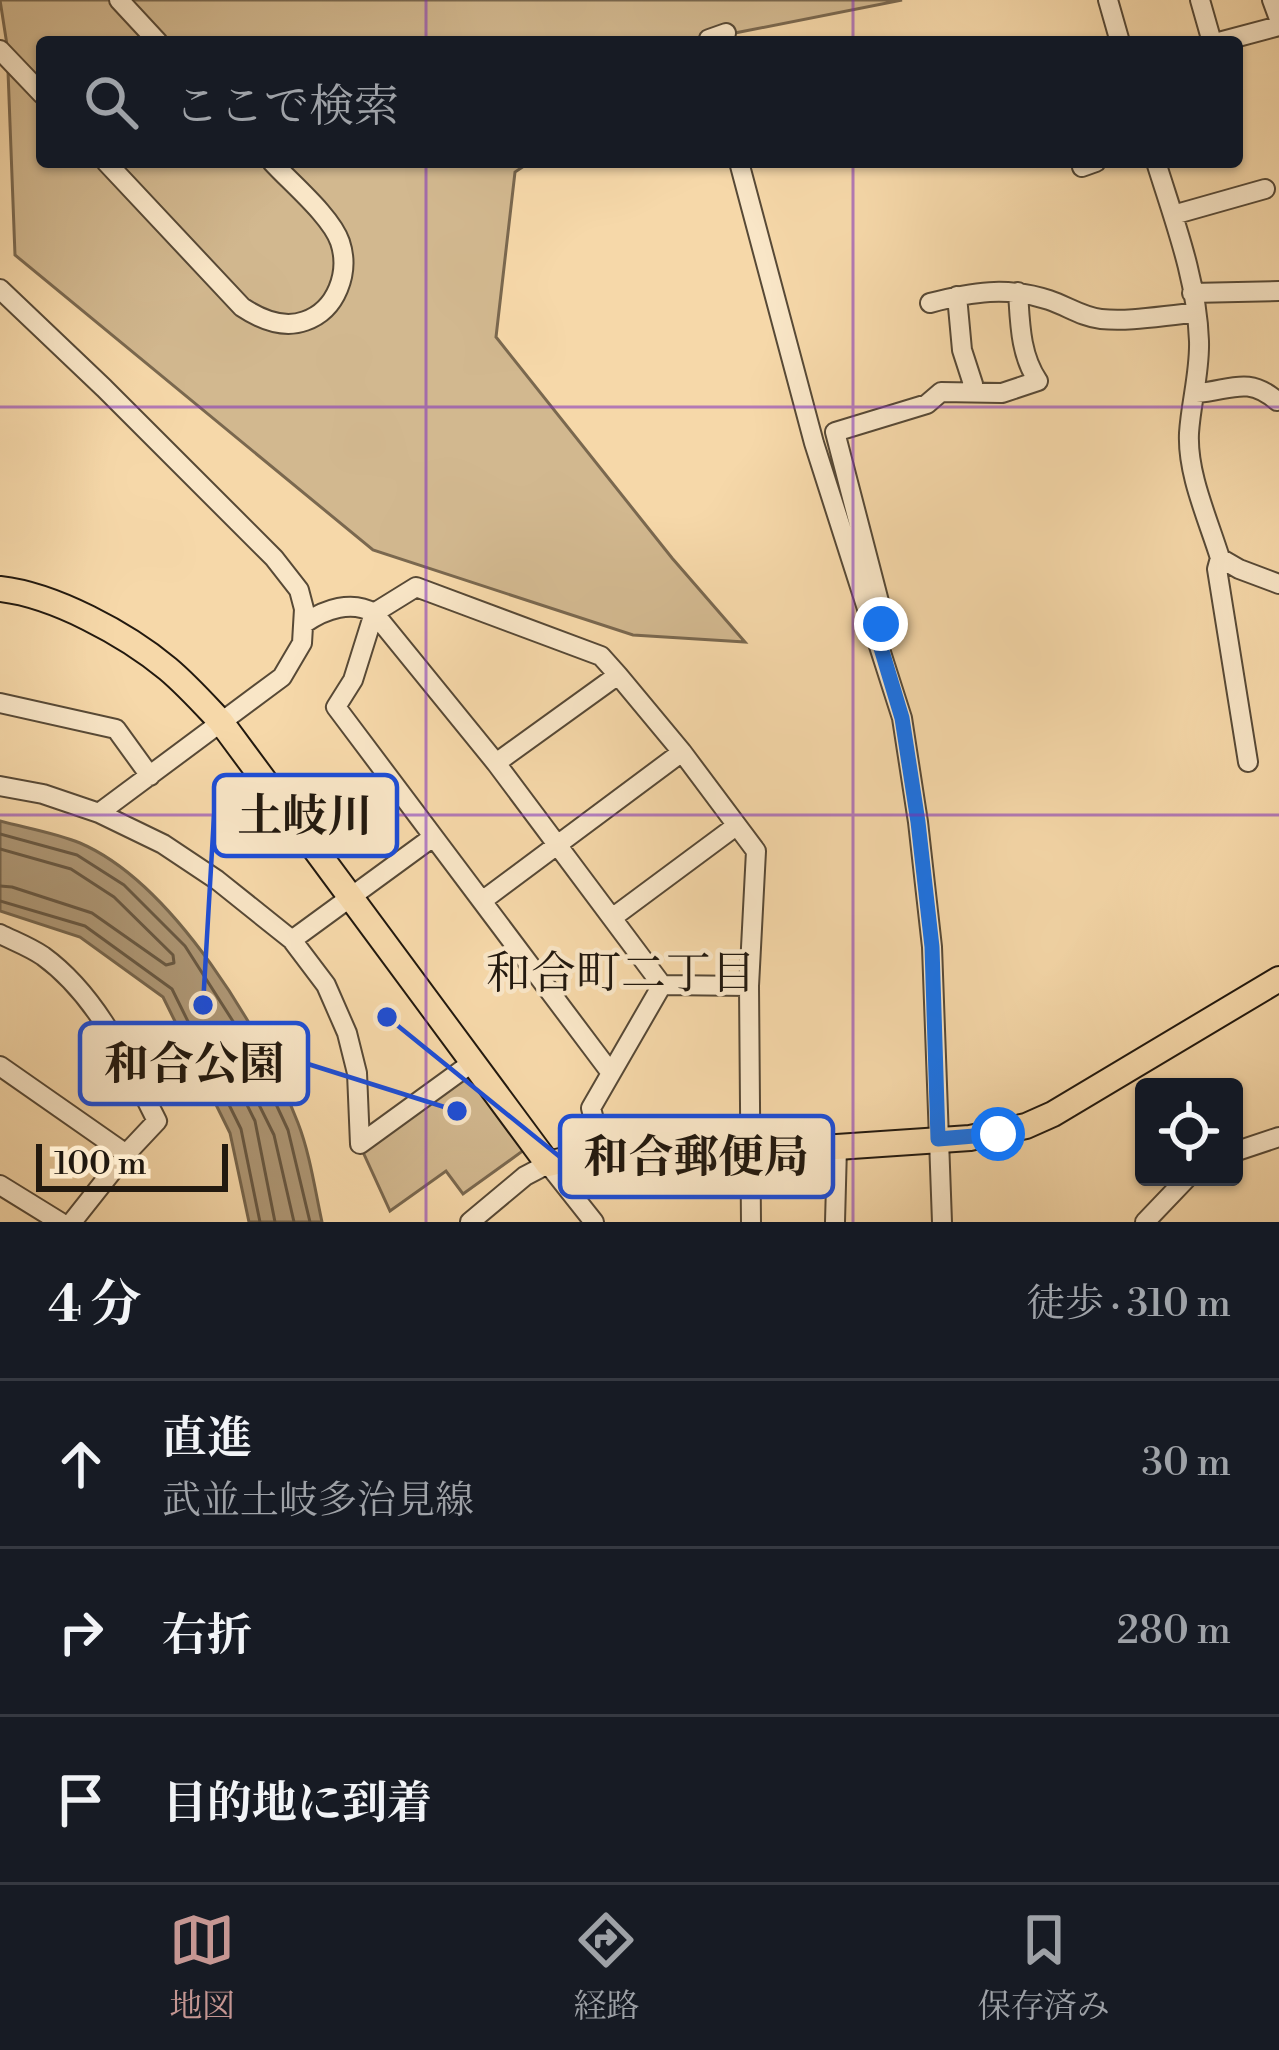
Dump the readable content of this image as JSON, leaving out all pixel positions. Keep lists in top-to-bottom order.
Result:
{
  "districts": ["和合町二丁目"],
  "places": ["土岐川", "和合郵便局", "和合公園"],
  "scale_bar": "100 m",
  "page": {
    "search": "ここで検索",
    "scale": "100 m",
    "heading": ["4 分", "徒歩 · 310 m"],
    "list": [
      ["直進", "武並土岐多治見線", "30 m"],
      ["右折", "280 m"],
      "目的地に到着"
    ],
    "nav": ["地図", "経路", "保存済み"]
  }
}
